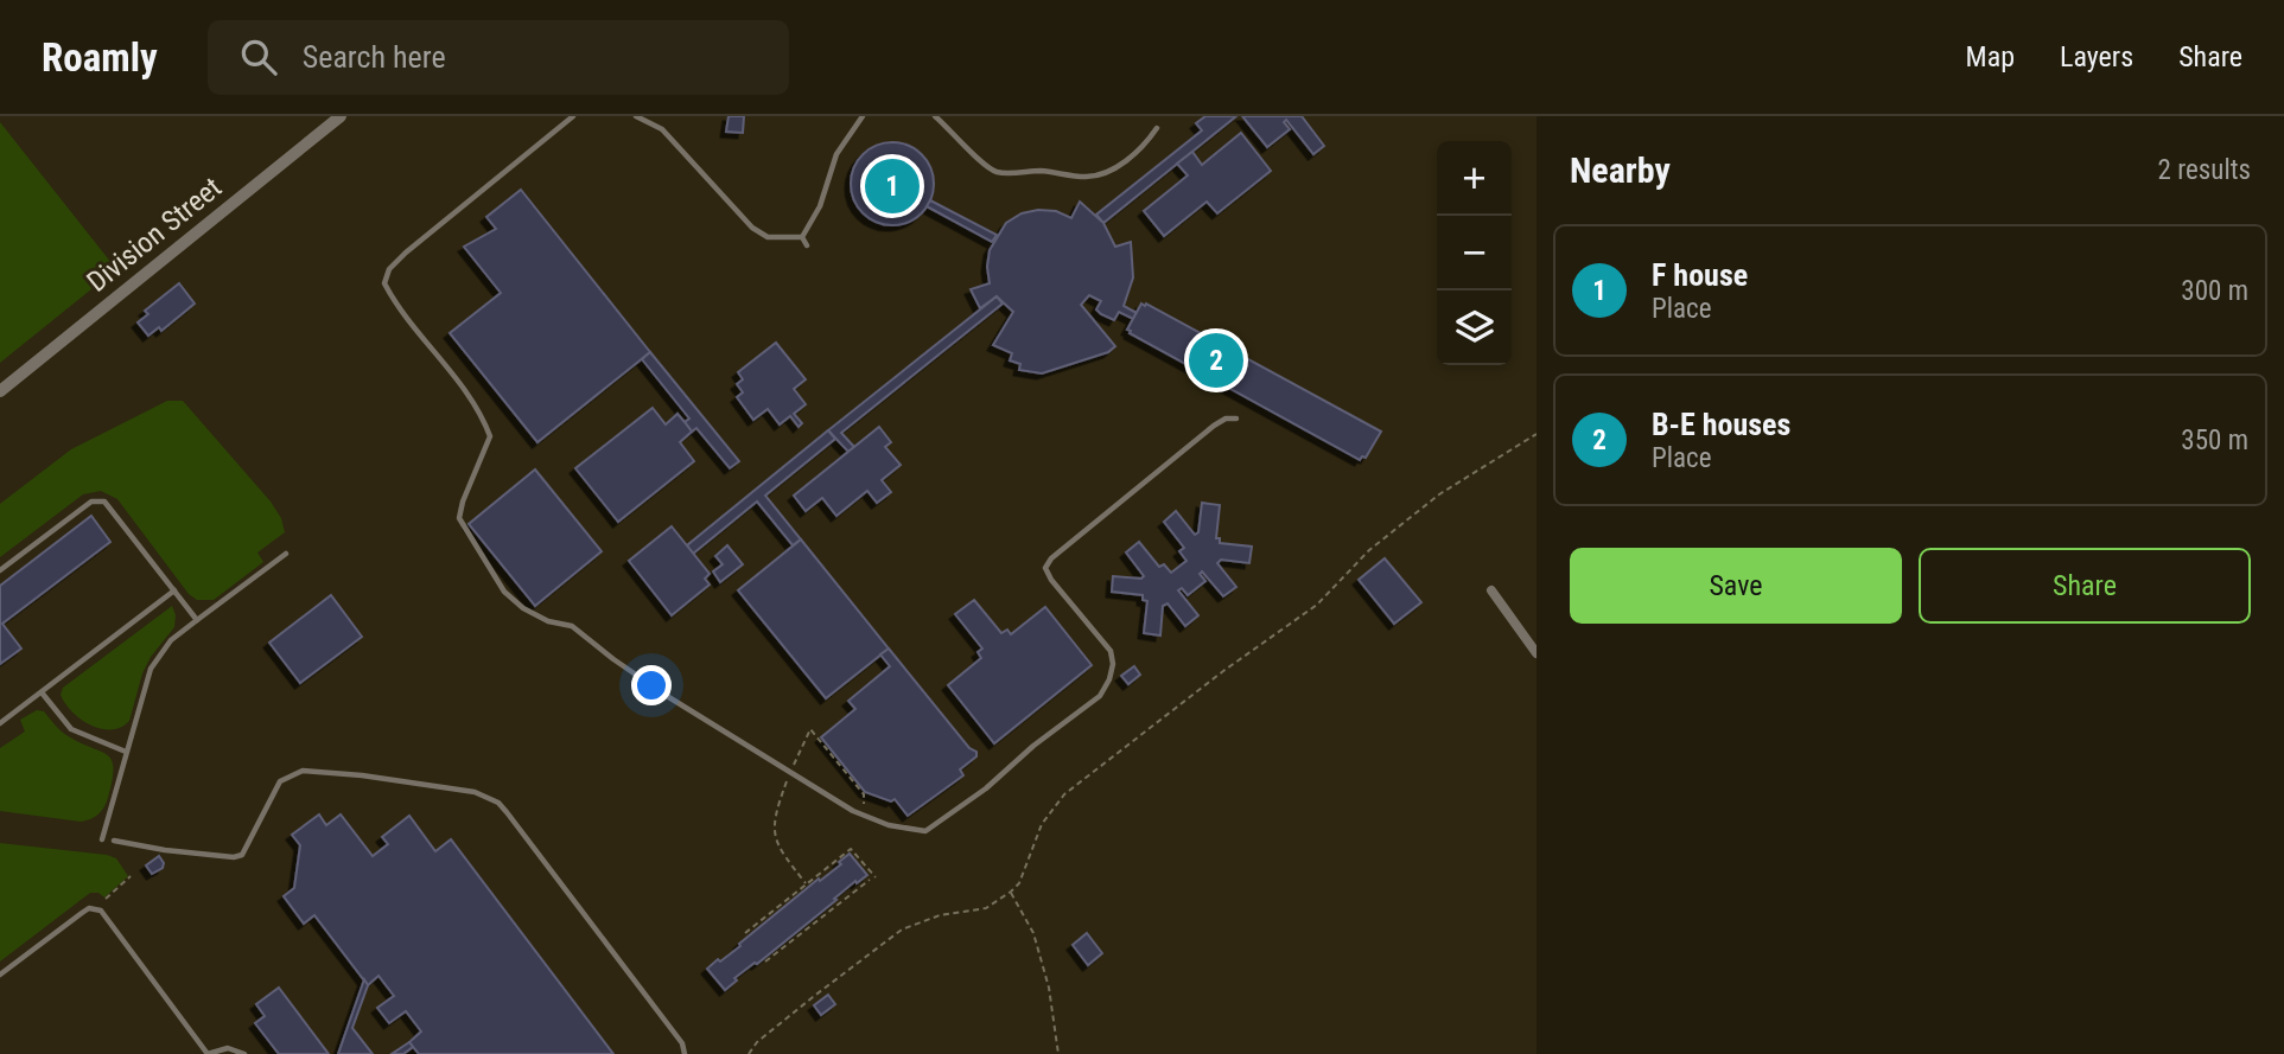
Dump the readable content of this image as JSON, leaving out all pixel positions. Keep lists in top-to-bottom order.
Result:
{
  "streets": {
    "street": ["Division Street"]
  },
  "page": {
    "header": "Roamly",
    "search": "Search here",
    "nav": ["Map", "Layers", "Share"],
    "heading": ["Nearby", "2 results"],
    "map_buttons": ["+", "−"],
    "pins": ["1", "2"],
    "list": [
      {
        "mark": "1",
        "name": "F house",
        "note": "Place",
        "value": "300 m"
      },
      {
        "mark": "2",
        "name": "B-E houses",
        "note": "Place",
        "value": "350 m"
      }
    ],
    "buttons": ["Save", "Share"]
  }
}
